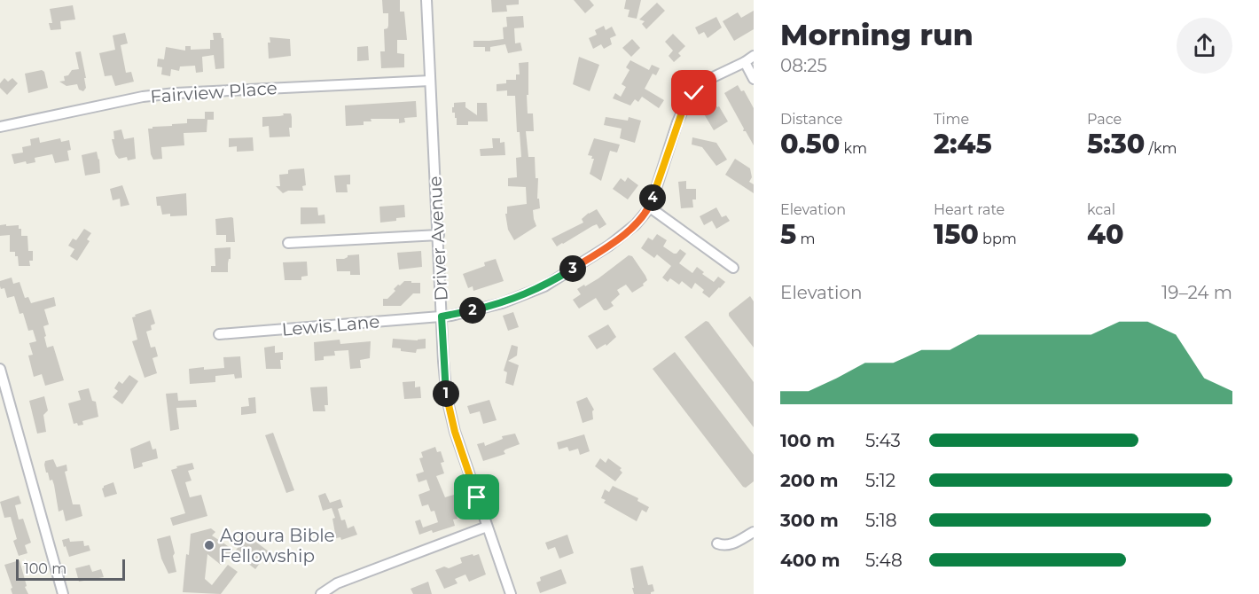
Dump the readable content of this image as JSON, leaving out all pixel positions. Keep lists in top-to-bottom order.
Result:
{
  "streets": {
    "street": ["Fairview Place", "Driver Avenue", "Lewis Lane"]
  },
  "crossings": [
    ["Fairview Place", "Driver Avenue"],
    ["Driver Avenue", "Lewis Lane"]
  ],
  "places": ["Agoura Bible Fellowship"],
  "scale_bar": "100 m",
  "page": {
    "heading": ["Morning run", "08:25"],
    "stats": [
      ["Distance", "0.50 km"],
      ["Time", "2:45"],
      ["Pace", "5:30 /km"],
      ["Elevation", "5 m"],
      ["Heart rate", "150 bpm"],
      ["kcal", "40"]
    ],
    "pins": [
      "4",
      "3",
      "2",
      "1"
    ],
    "chart": ["Elevation", "19–24 m"],
    "list": [
      {
        "name": "100 m",
        "note": "5:43"
      },
      {
        "name": "200 m",
        "note": "5:12"
      },
      {
        "name": "300 m",
        "note": "5:18"
      },
      {
        "name": "400 m",
        "note": "5:48"
      }
    ],
    "scale": "100 m"
  }
}
